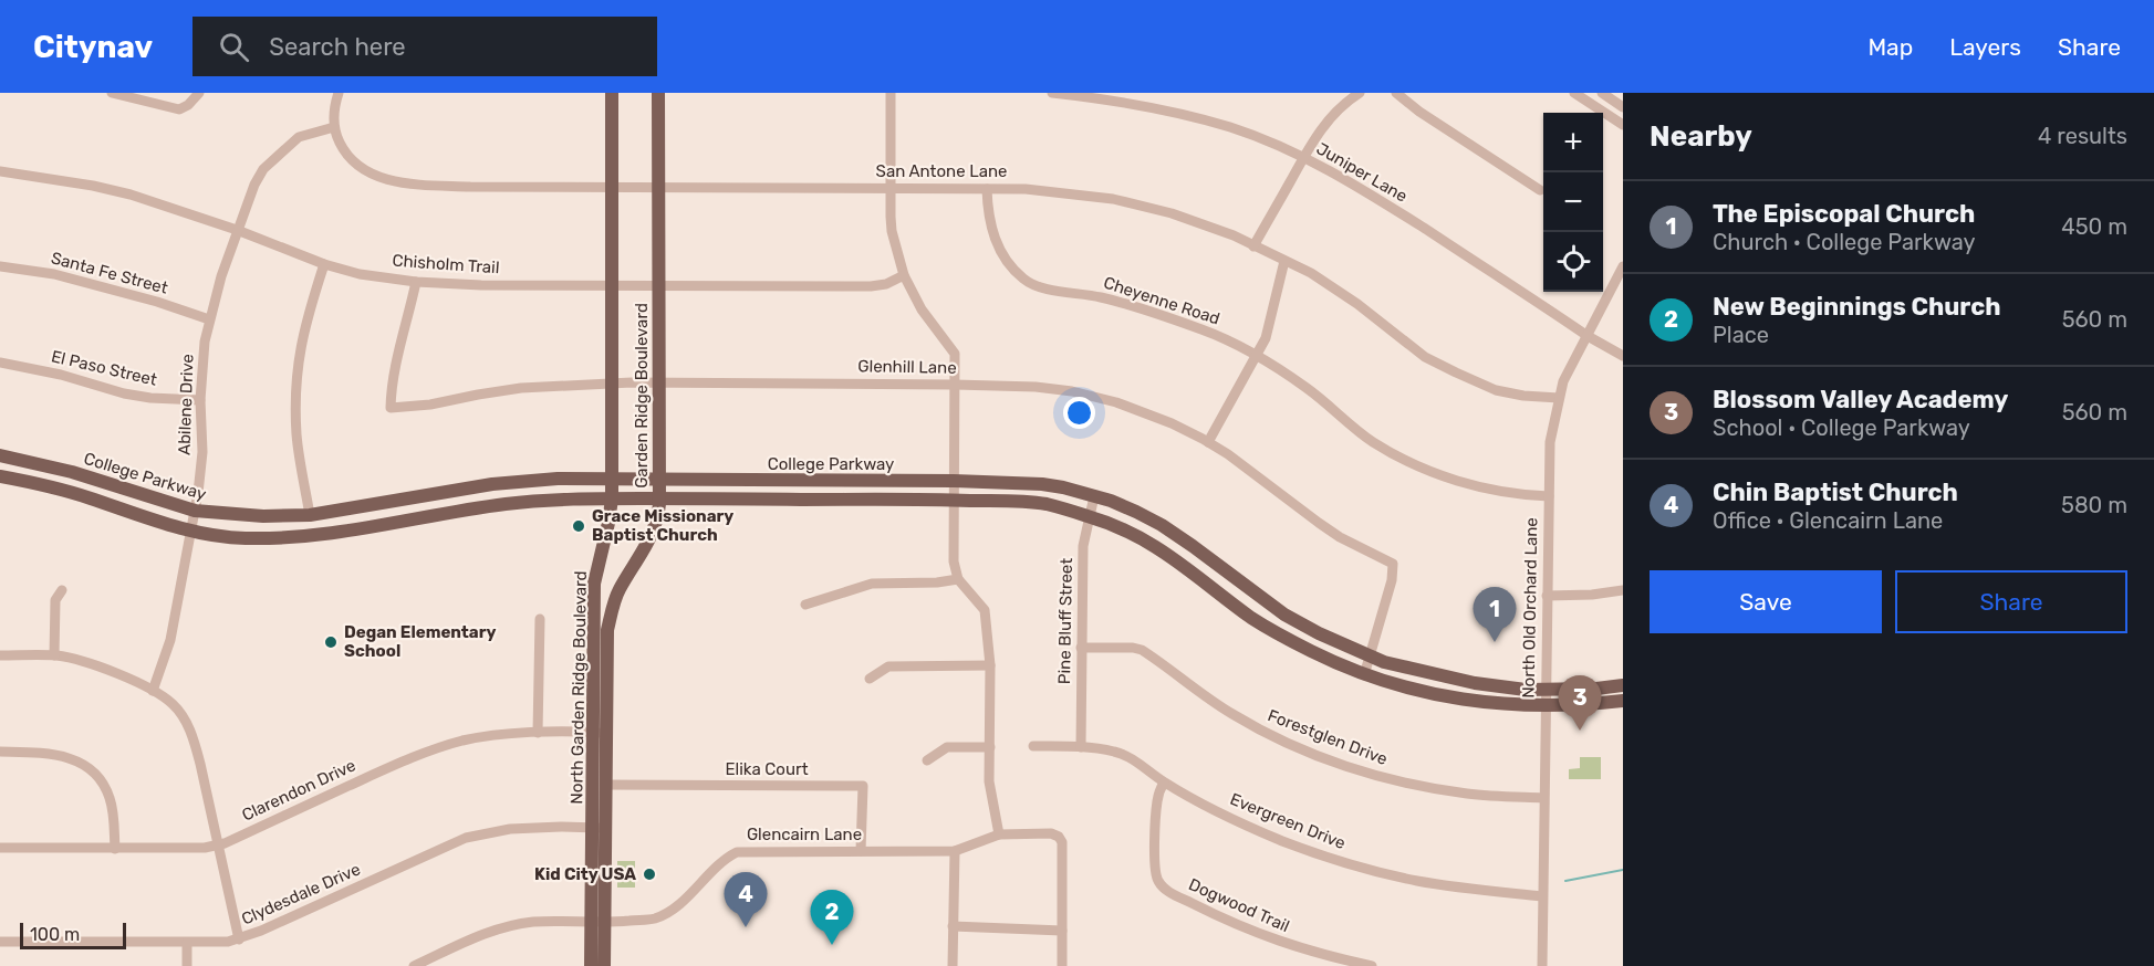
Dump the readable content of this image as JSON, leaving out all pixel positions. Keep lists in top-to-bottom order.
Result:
{
  "streets": {
    "main road": ["Garden Ridge Boulevard", "College Parkway", "North Garden Ridge Boulevard"],
    "street": [
      "San Antone Lane",
      "Juniper Lane",
      "Chisholm Trail",
      "Santa Fe Street",
      "Cheyenne Road",
      "Glenhill Lane",
      "El Paso Street",
      "Abilene Drive",
      "North Old Orchard Lane",
      "Pine Bluff Street",
      "Forestglen Drive",
      "Elika Court",
      "Clarendon Drive",
      "Evergreen Drive",
      "Glencairn Lane",
      "Clydesdale Drive",
      "Dogwood Trail"
    ]
  },
  "crossings": [
    ["San Antone Lane", "Cheyenne Road"],
    ["San Antone Lane", "Garden Ridge Boulevard"],
    ["San Antone Lane", "Abilene Drive"],
    ["San Antone Lane", "North Old Orchard Lane"],
    ["San Antone Lane", "North Garden Ridge Boulevard"],
    ["Juniper Lane", "North Old Orchard Lane"],
    ["Chisholm Trail", "Glenhill Lane"],
    ["Chisholm Trail", "Garden Ridge Boulevard"],
    ["Chisholm Trail", "Abilene Drive"],
    ["Chisholm Trail", "North Garden Ridge Boulevard"],
    ["Santa Fe Street", "Abilene Drive"],
    ["Cheyenne Road", "North Old Orchard Lane"],
    ["Glenhill Lane", "Garden Ridge Boulevard"],
    ["Glenhill Lane", "College Parkway"],
    ["Glenhill Lane", "North Garden Ridge Boulevard"],
    ["El Paso Street", "Abilene Drive"],
    ["Garden Ridge Boulevard", "College Parkway"],
    ["Garden Ridge Boulevard", "North Garden Ridge Boulevard"],
    ["Garden Ridge Boulevard", "Elika Court"],
    ["Garden Ridge Boulevard", "Clarendon Drive"],
    ["Garden Ridge Boulevard", "Glencairn Lane"],
    ["Garden Ridge Boulevard", "Clydesdale Drive"],
    ["Abilene Drive", "College Parkway"],
    ["College Parkway", "North Old Orchard Lane"],
    ["College Parkway", "Pine Bluff Street"],
    ["College Parkway", "North Garden Ridge Boulevard"],
    ["North Old Orchard Lane", "Forestglen Drive"],
    ["North Old Orchard Lane", "Evergreen Drive"],
    ["Pine Bluff Street", "Forestglen Drive"],
    ["Pine Bluff Street", "Evergreen Drive"],
    ["North Garden Ridge Boulevard", "Clarendon Drive"],
    ["North Garden Ridge Boulevard", "Clydesdale Drive"],
    ["Elika Court", "Glencairn Lane"],
    ["Evergreen Drive", "Dogwood Trail"]
  ],
  "places": ["Grace Missionary Baptist Church", "Degan Elementary School", "Kid City USA"],
  "scale_bar": "100 m",
  "page": {
    "header": "Citynav",
    "search": "Search here",
    "nav": ["Map", "Layers", "Share"],
    "heading": ["Nearby", "4 results"],
    "map_buttons": ["+", "−"],
    "list": [
      {
        "mark": "1",
        "name": "The Episcopal Church",
        "note": "Church · College Parkway",
        "value": "450 m"
      },
      {
        "mark": "2",
        "name": "New Beginnings Church",
        "note": "Place",
        "value": "560 m"
      },
      {
        "mark": "3",
        "name": "Blossom Valley Academy",
        "note": "School · College Parkway",
        "value": "560 m"
      },
      {
        "mark": "4",
        "name": "Chin Baptist Church",
        "note": "Office · Glencairn Lane",
        "value": "580 m"
      }
    ],
    "buttons": ["Save", "Share"],
    "pins": [
      "1",
      "3",
      "4",
      "2"
    ],
    "scale": "100 m"
  }
}
